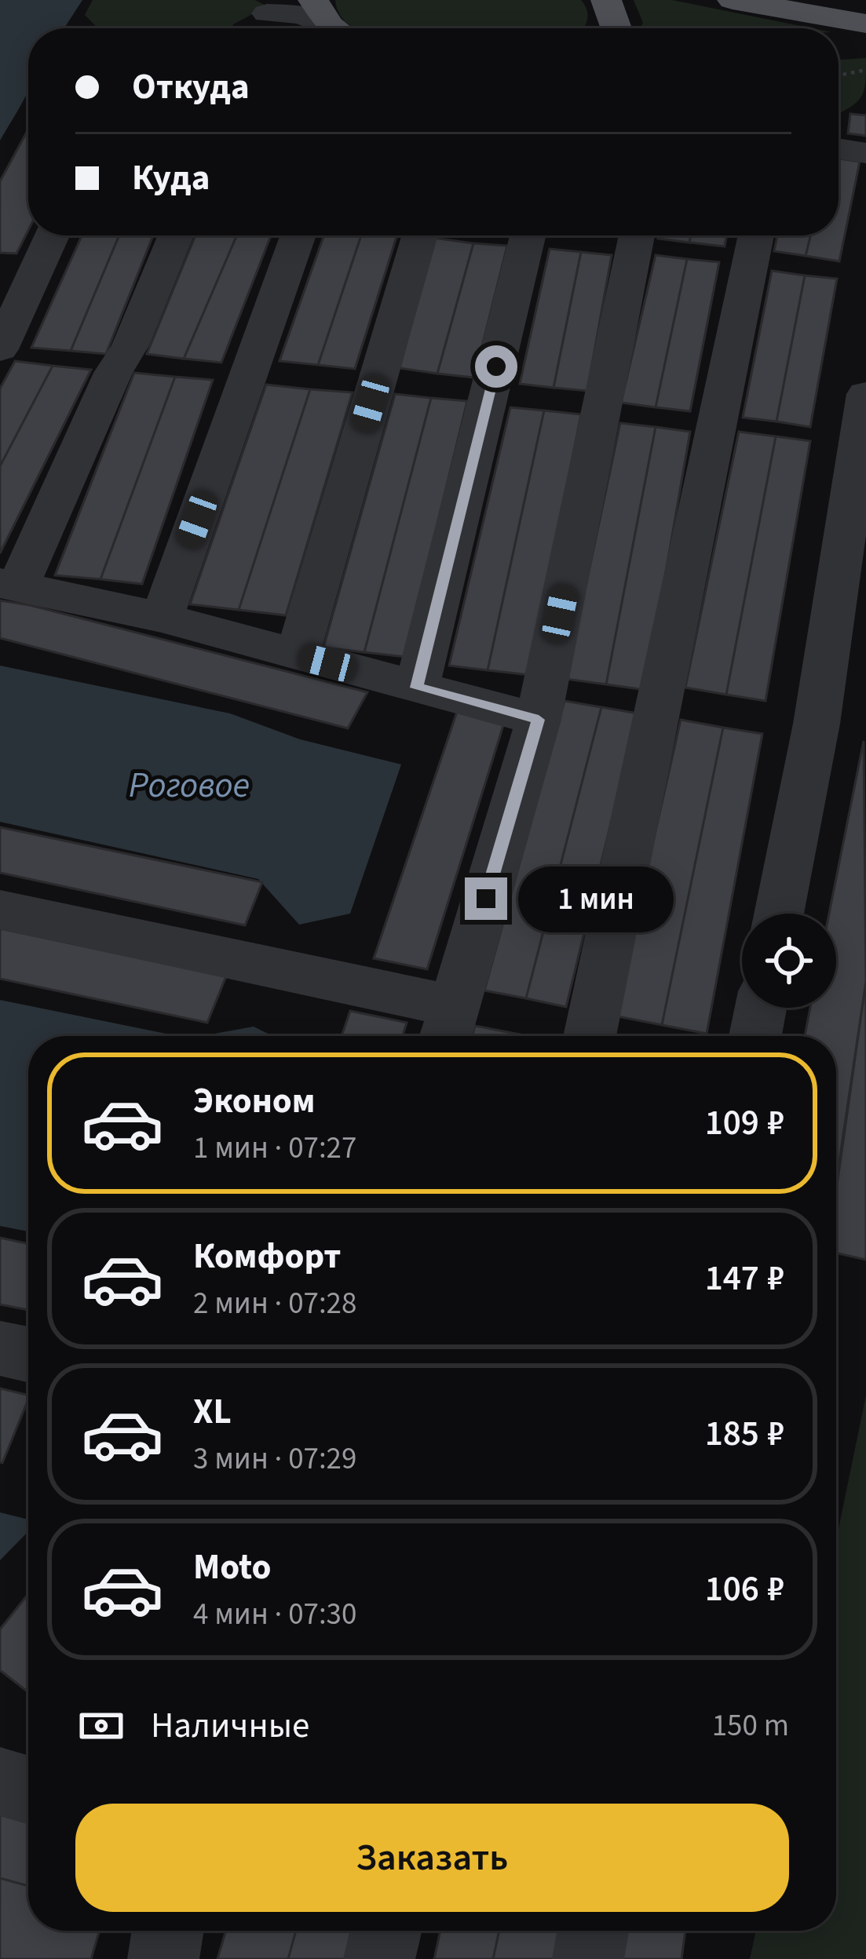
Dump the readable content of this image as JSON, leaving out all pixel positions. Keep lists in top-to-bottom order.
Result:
{
  "water": ["Роговое"],
  "page": {
    "banner": ["Откуда", "Куда"],
    "bubble": "1 мин",
    "list": [
      {
        "name": "Эконом",
        "note": "1 мин · 07:27",
        "value": "109 ₽"
      },
      {
        "name": "Комфорт",
        "note": "2 мин · 07:28",
        "value": "147 ₽"
      },
      {
        "name": "XL",
        "note": "3 мин · 07:29",
        "value": "185 ₽"
      },
      {
        "name": "Moto",
        "note": "4 мин · 07:30",
        "value": "106 ₽"
      }
    ],
    "pay": ["Наличные", "150 m"],
    "buttons": "Заказать"
  }
}
